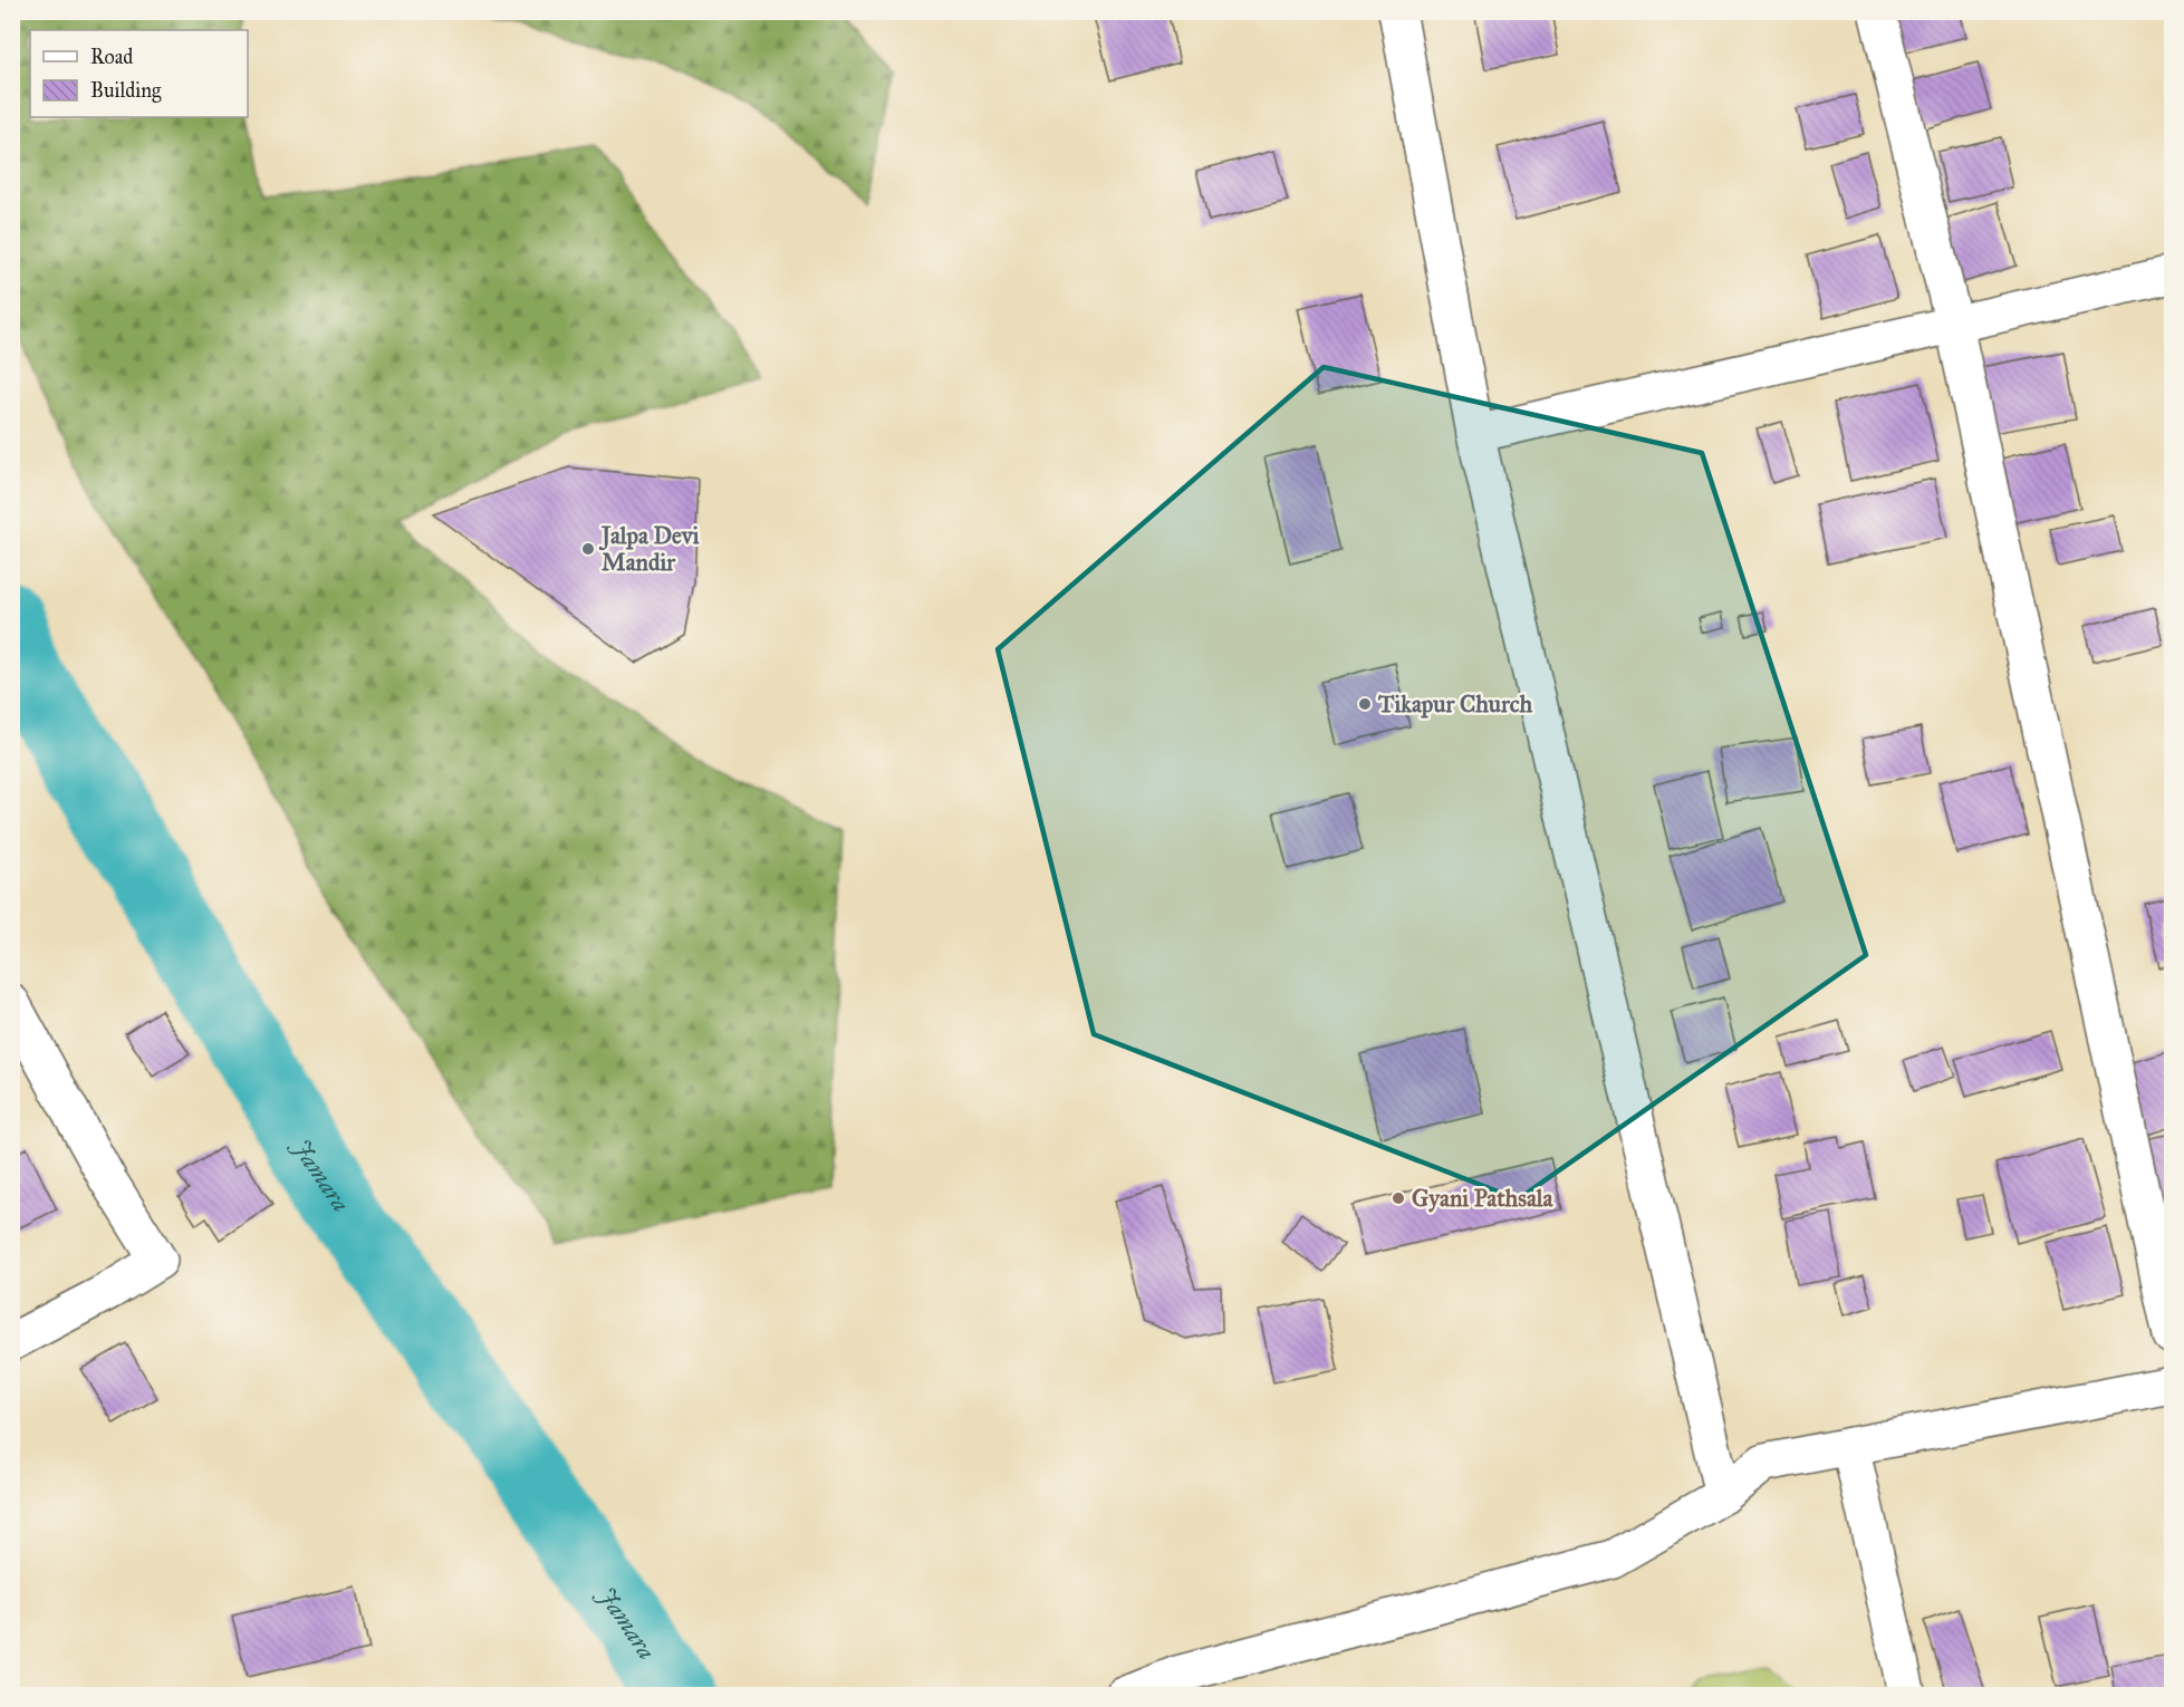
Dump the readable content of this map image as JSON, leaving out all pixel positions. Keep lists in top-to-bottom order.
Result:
{
  "water": ["Jamara"],
  "places": ["Jalpa Devi Mandir", "Tikapur Church", "Gyani Pathsala"],
  "legend": ["Road", "Building"]
}
